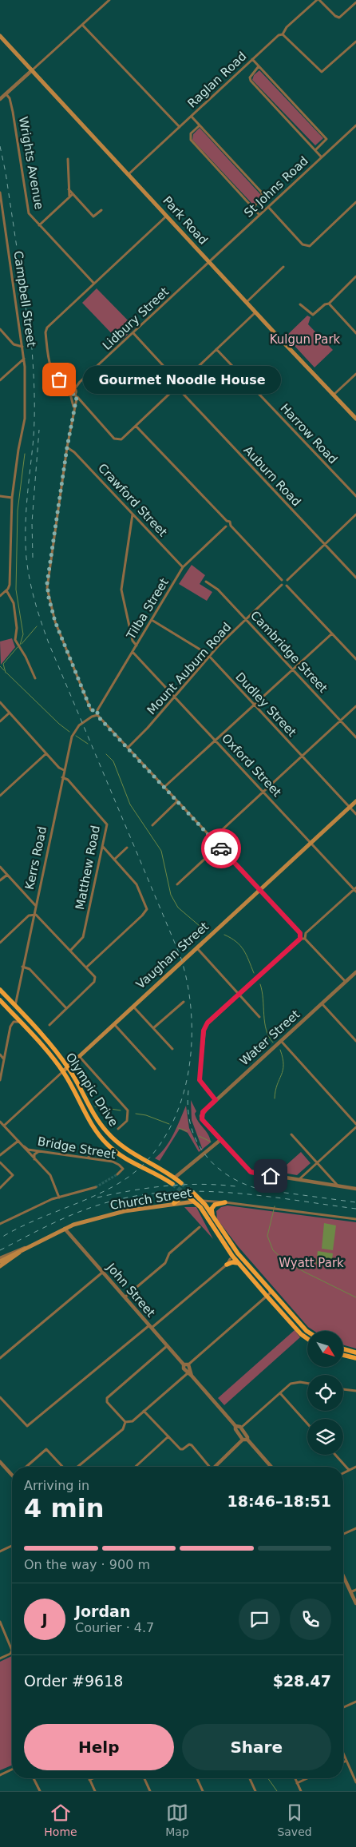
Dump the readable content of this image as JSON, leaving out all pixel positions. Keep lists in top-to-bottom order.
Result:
{
  "streets": {
    "highway": ["Olympic Drive", "Church Street"],
    "main road": ["Park Road", "Vaughan Street"],
    "street": [
      "Raglan Road",
      "Wrights Avenue",
      "St Johns Road",
      "Campbell Street",
      "Lidbury Street",
      "Harrow Road",
      "Auburn Road",
      "Crawford Street",
      "Tilba Street",
      "Cambridge Street",
      "Mount Auburn Road",
      "Dudley Street",
      "Oxford Street",
      "Kerrs Road",
      "Matthew Road",
      "Water Street",
      "Bridge Street",
      "John Street"
    ]
  },
  "crossings": [
    ["Raglan Road", "Park Road"],
    ["St Johns Road", "Park Road"],
    ["St Johns Road", "Lidbury Street"],
    ["Park Road", "Lidbury Street"],
    ["Crawford Street", "Tilba Street"],
    ["Tilba Street", "Dudley Street"],
    ["Tilba Street", "Oxford Street"],
    ["Cambridge Street", "Mount Auburn Road"],
    ["Mount Auburn Road", "Dudley Street"],
    ["Mount Auburn Road", "Oxford Street"],
    ["Dudley Street", "Vaughan Street"],
    ["Oxford Street", "Vaughan Street"],
    ["Kerrs Road", "Matthew Road"],
    ["Kerrs Road", "Olympic Drive"],
    ["Vaughan Street", "Olympic Drive"],
    ["Church Street", "John Street"]
  ],
  "parks": ["Kulgun Park", "Wyatt Park"],
  "places": ["Gourmet Noodle House"],
  "north": "bottom right",
  "page": {
    "bubble": "Gourmet Noodle House",
    "heading": ["4 min", "Arriving in", "18:46–18:51"],
    "panel": [
      "Jordan",
      "Courier · 4.7",
      "Order #9618",
      "$28.47"
    ],
    "bar": "On the way · 900 m",
    "round": "J",
    "buttons": ["Help", "Share"],
    "tabs": ["Home", "Map", "Saved"]
  }
}
